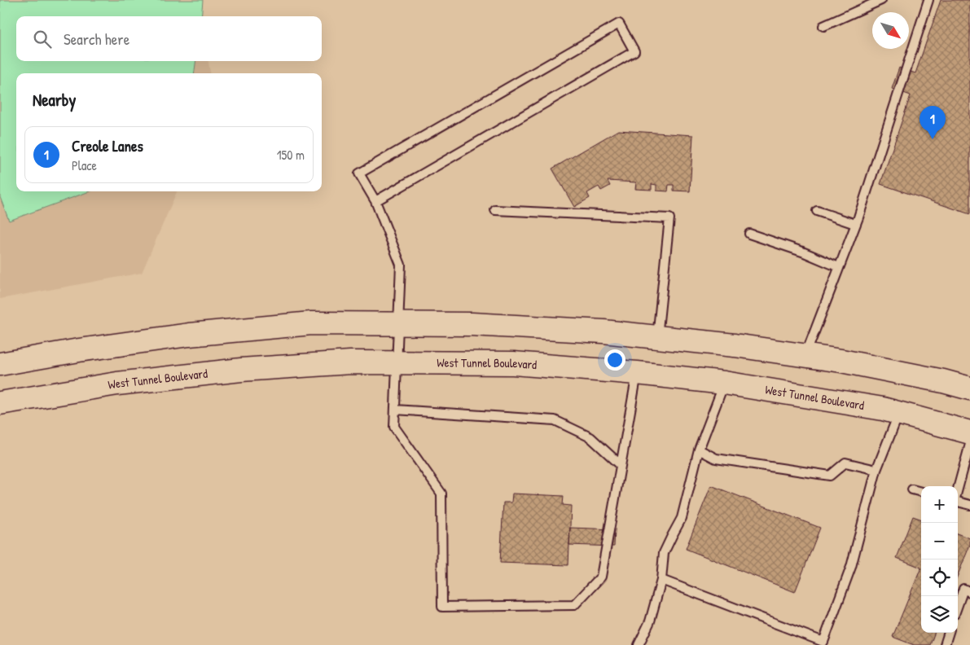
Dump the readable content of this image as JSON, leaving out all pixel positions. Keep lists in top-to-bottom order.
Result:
{
  "streets": {
    "main road": ["West Tunnel Boulevard"]
  },
  "north": "bottom right",
  "page": {
    "search": "Search here",
    "heading": "Nearby",
    "pins": "1",
    "list": [
      {
        "mark": "1",
        "name": "Creole Lanes",
        "note": "Place",
        "value": "150 m"
      }
    ],
    "map_buttons": ["+", "−"]
  }
}
